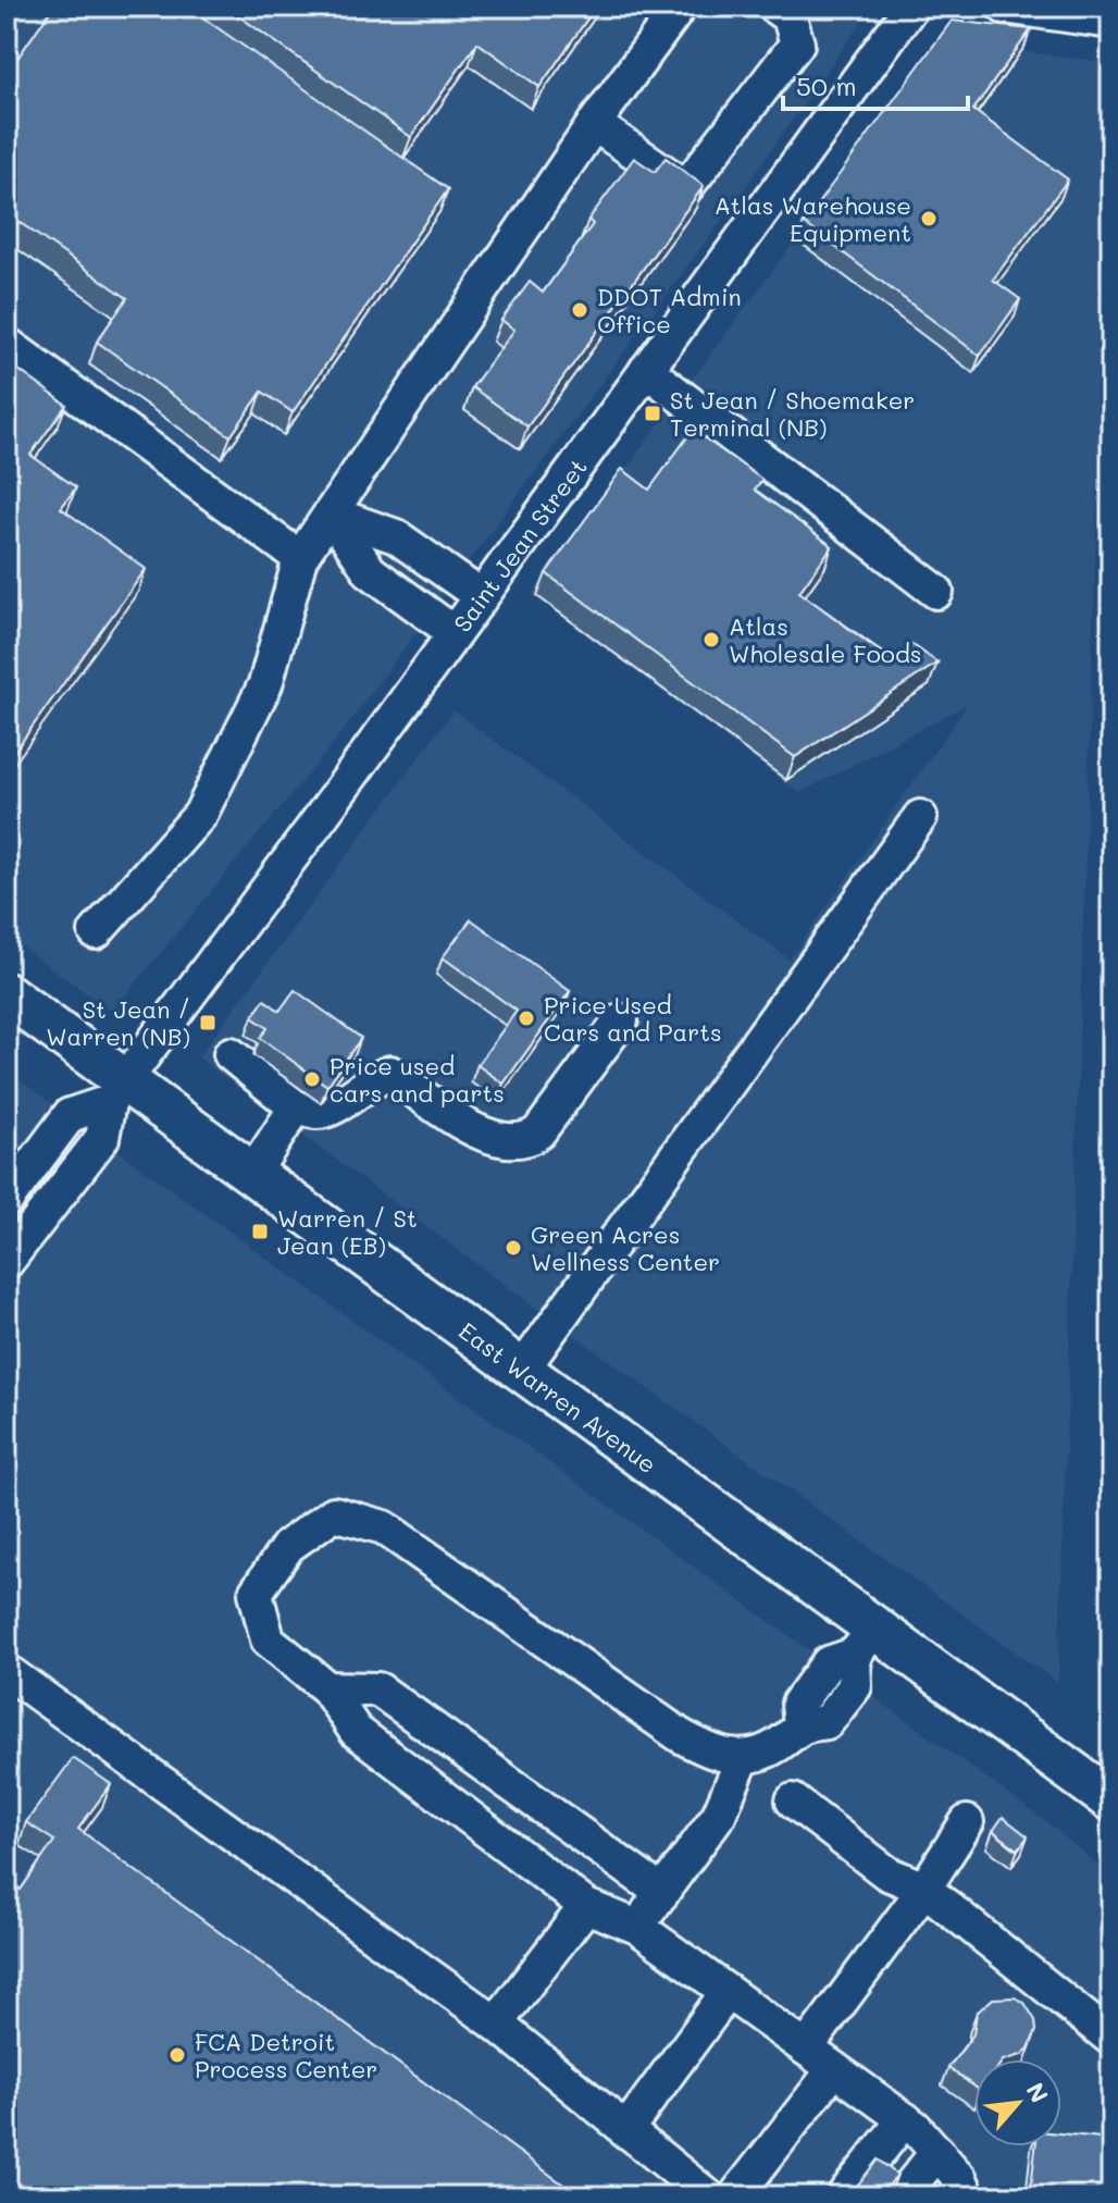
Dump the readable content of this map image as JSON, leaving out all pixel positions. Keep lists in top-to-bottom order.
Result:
{
  "streets": {
    "main road": ["East Warren Avenue"],
    "street": ["Saint Jean Street"]
  },
  "crossings": [
    ["Saint Jean Street", "East Warren Avenue"]
  ],
  "places": {
    "other": [
      "Atlas Warehouse Equipment",
      "DDOT Admin Office",
      "Atlas Wholesale Foods",
      "Price Used Cars and Parts",
      "Price used cars and parts",
      "Green Acres Wellness Center",
      "FCA Detroit Process Center"
    ],
    "transit": ["St Jean / Shoemaker Terminal (NB)", "St Jean / Warren (NB)", "Warren / St Jean (EB)"]
  },
  "scale_bar": "50 m",
  "north": "top right"
}
